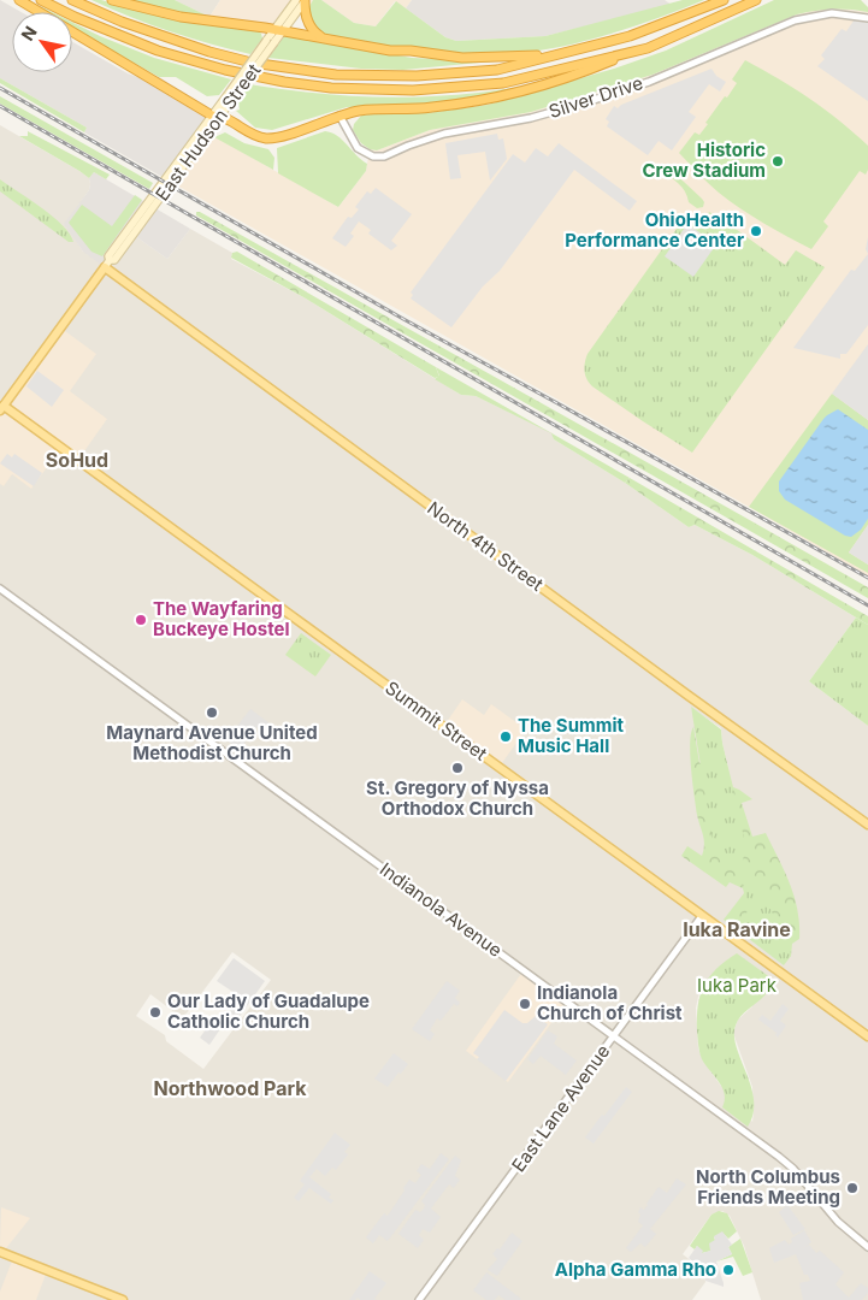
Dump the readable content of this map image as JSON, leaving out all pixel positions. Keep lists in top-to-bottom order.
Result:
{
  "streets": {
    "main road": ["East Hudson Street", "North 4th Street", "Summit Street"],
    "street": ["Silver Drive", "Indianola Avenue", "East Lane Avenue"]
  },
  "crossings": [
    ["East Hudson Street", "North 4th Street"],
    ["East Hudson Street", "Summit Street"],
    ["Summit Street", "East Lane Avenue"],
    ["Indianola Avenue", "East Lane Avenue"]
  ],
  "districts": ["SoHud", "Iuka Ravine", "Northwood Park"],
  "parks": ["Iuka Park"],
  "places": [
    "Historic Crew Stadium",
    "OhioHealth Performance Center",
    "The Wayfaring Buckeye Hostel",
    "Maynard Avenue United Methodist Church",
    "The Summit Music Hall",
    "St. Gregory of Nyssa Orthodox Church",
    "Indianola Church of Christ",
    "Our Lady of Guadalupe Catholic Church",
    "North Columbus Friends Meeting",
    "Alpha Gamma Rho"
  ],
  "north": "top left"
}
